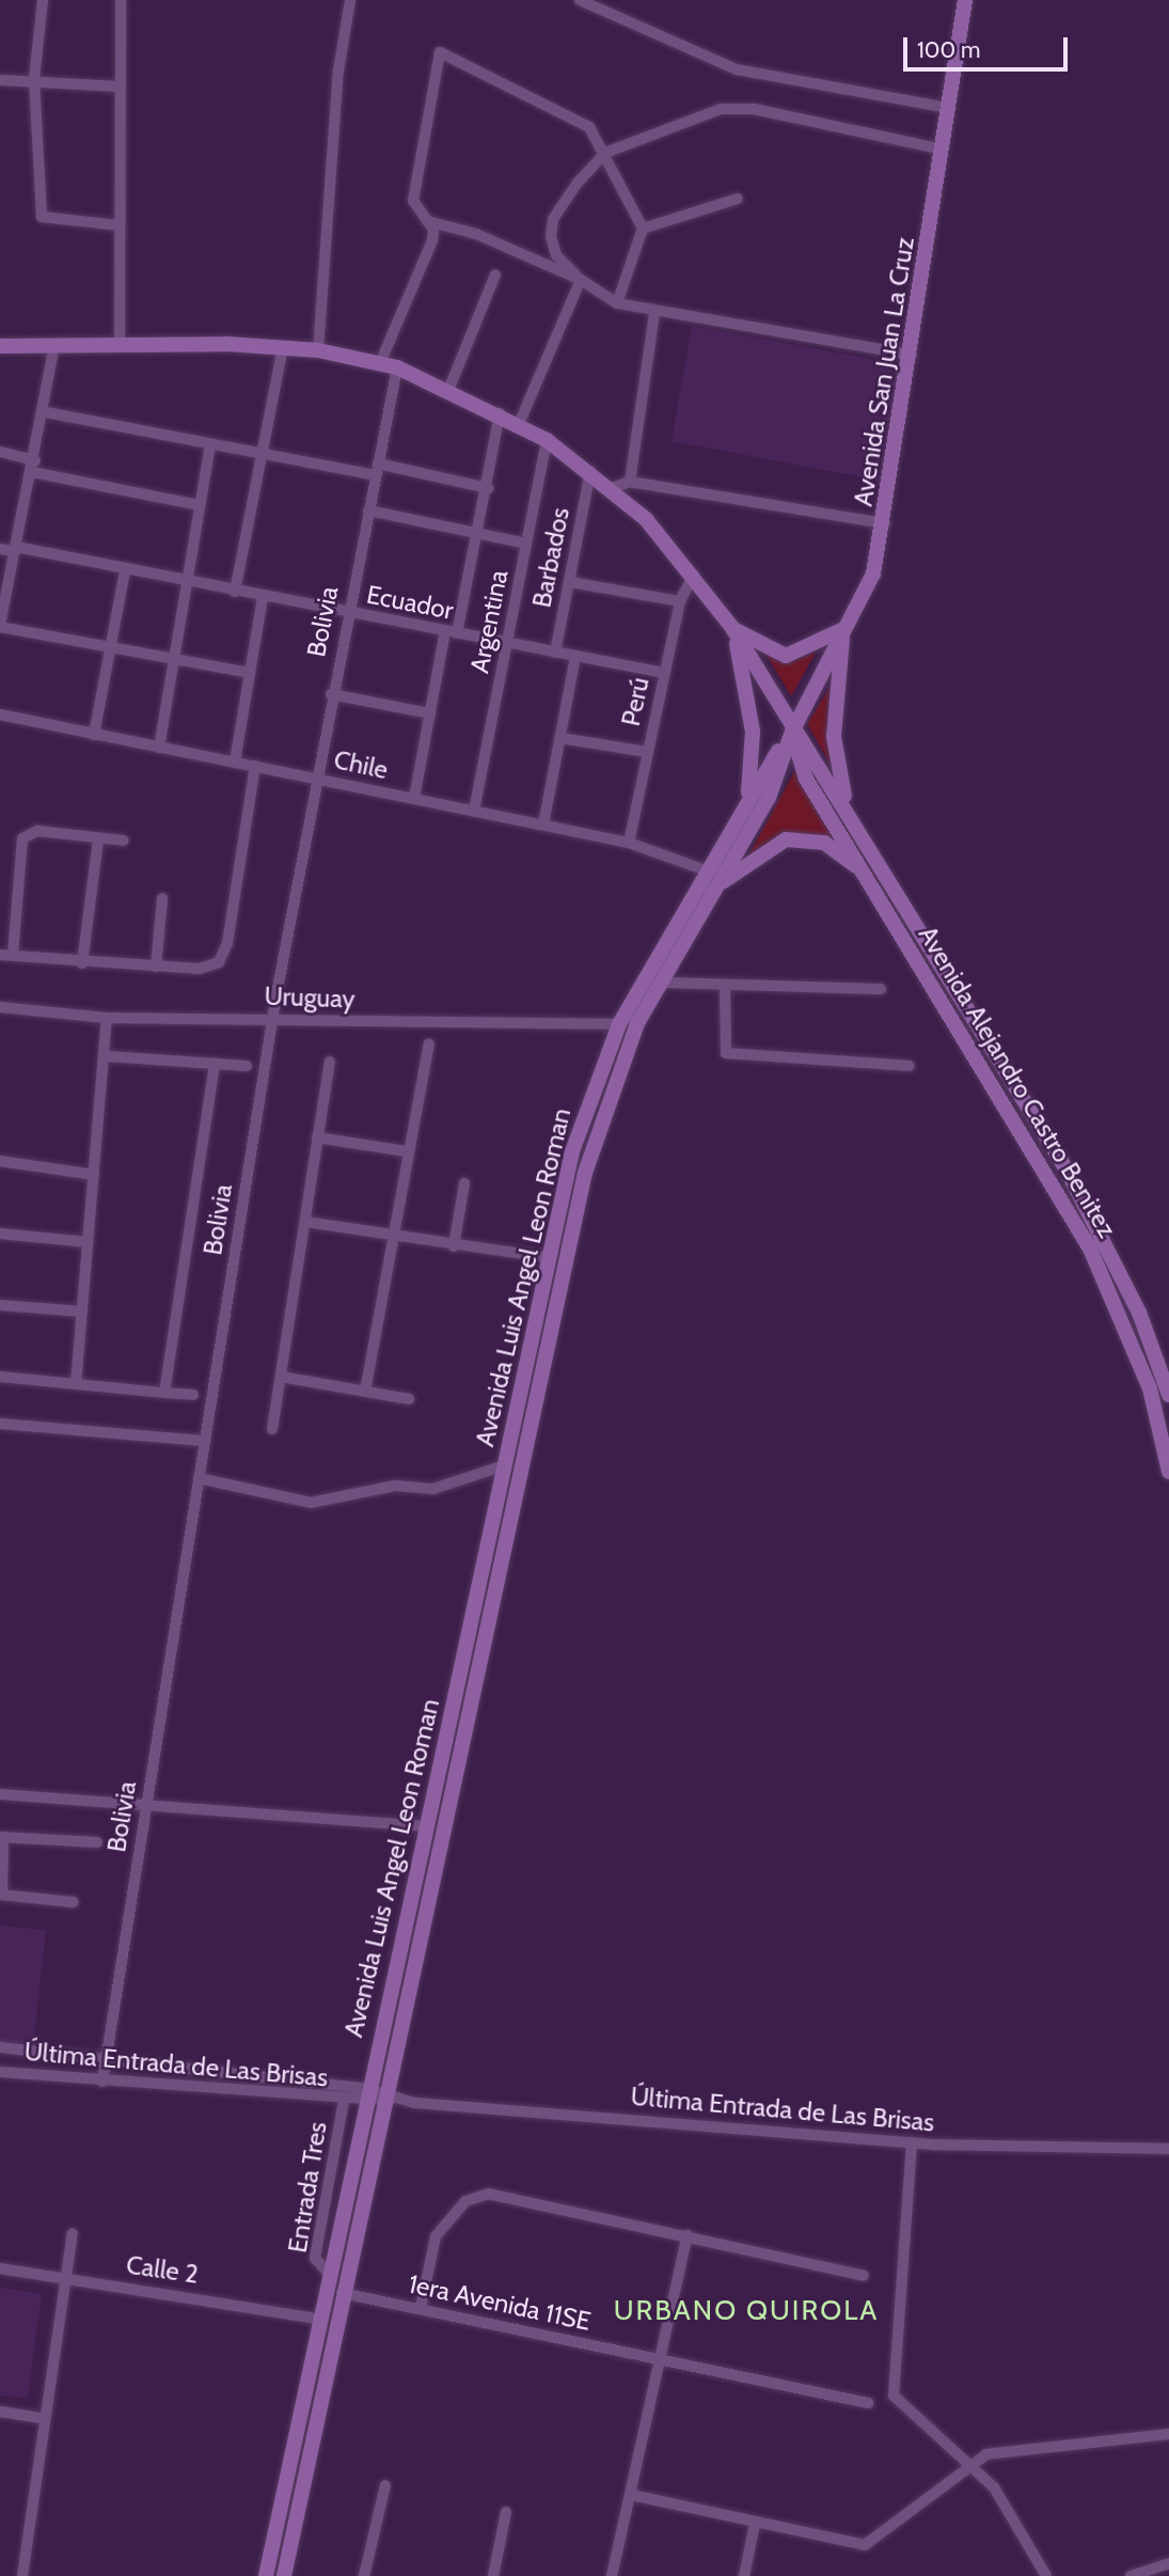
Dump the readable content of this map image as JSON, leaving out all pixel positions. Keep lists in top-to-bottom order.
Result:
{
  "streets": {
    "main road": ["Avenida San Juan La Cruz", "Avenida Alejandro Castro Benitez", "Avenida Luis Angel Leon Roman"],
    "street": [
      "Barbados",
      "Ecuador",
      "Bolivia",
      "Argentina",
      "Perú",
      "Chile",
      "Uruguay",
      "Última Entrada de Las Brisas",
      "Entrada Tres",
      "Calle 2",
      "1era Avenida 11SE"
    ]
  },
  "crossings": [
    ["Avenida San Juan La Cruz", "Avenida Alejandro Castro Benitez"],
    ["Avenida San Juan La Cruz", "Avenida Luis Angel Leon Roman"],
    ["Barbados", "Ecuador"],
    ["Barbados", "Avenida Alejandro Castro Benitez"],
    ["Ecuador", "Bolivia"],
    ["Ecuador", "Argentina"],
    ["Ecuador", "Perú"],
    ["Bolivia", "Chile"],
    ["Bolivia", "Uruguay"],
    ["Bolivia", "Avenida Alejandro Castro Benitez"],
    ["Bolivia", "Última Entrada de Las Brisas"],
    ["Argentina", "Chile"],
    ["Argentina", "Avenida Alejandro Castro Benitez"],
    ["Perú", "Chile"],
    ["Perú", "Avenida Alejandro Castro Benitez"],
    ["Chile", "Avenida Luis Angel Leon Roman"],
    ["Uruguay", "Avenida Luis Angel Leon Roman"],
    ["Avenida Alejandro Castro Benitez", "Avenida Luis Angel Leon Roman"],
    ["Avenida Luis Angel Leon Roman", "Última Entrada de Las Brisas"],
    ["Avenida Luis Angel Leon Roman", "Entrada Tres"],
    ["Avenida Luis Angel Leon Roman", "Calle 2"],
    ["Avenida Luis Angel Leon Roman", "1era Avenida 11SE"],
    ["Última Entrada de Las Brisas", "Entrada Tres"]
  ],
  "districts": ["URBANO QUIROLA"],
  "scale_bar": "100 m"
}
